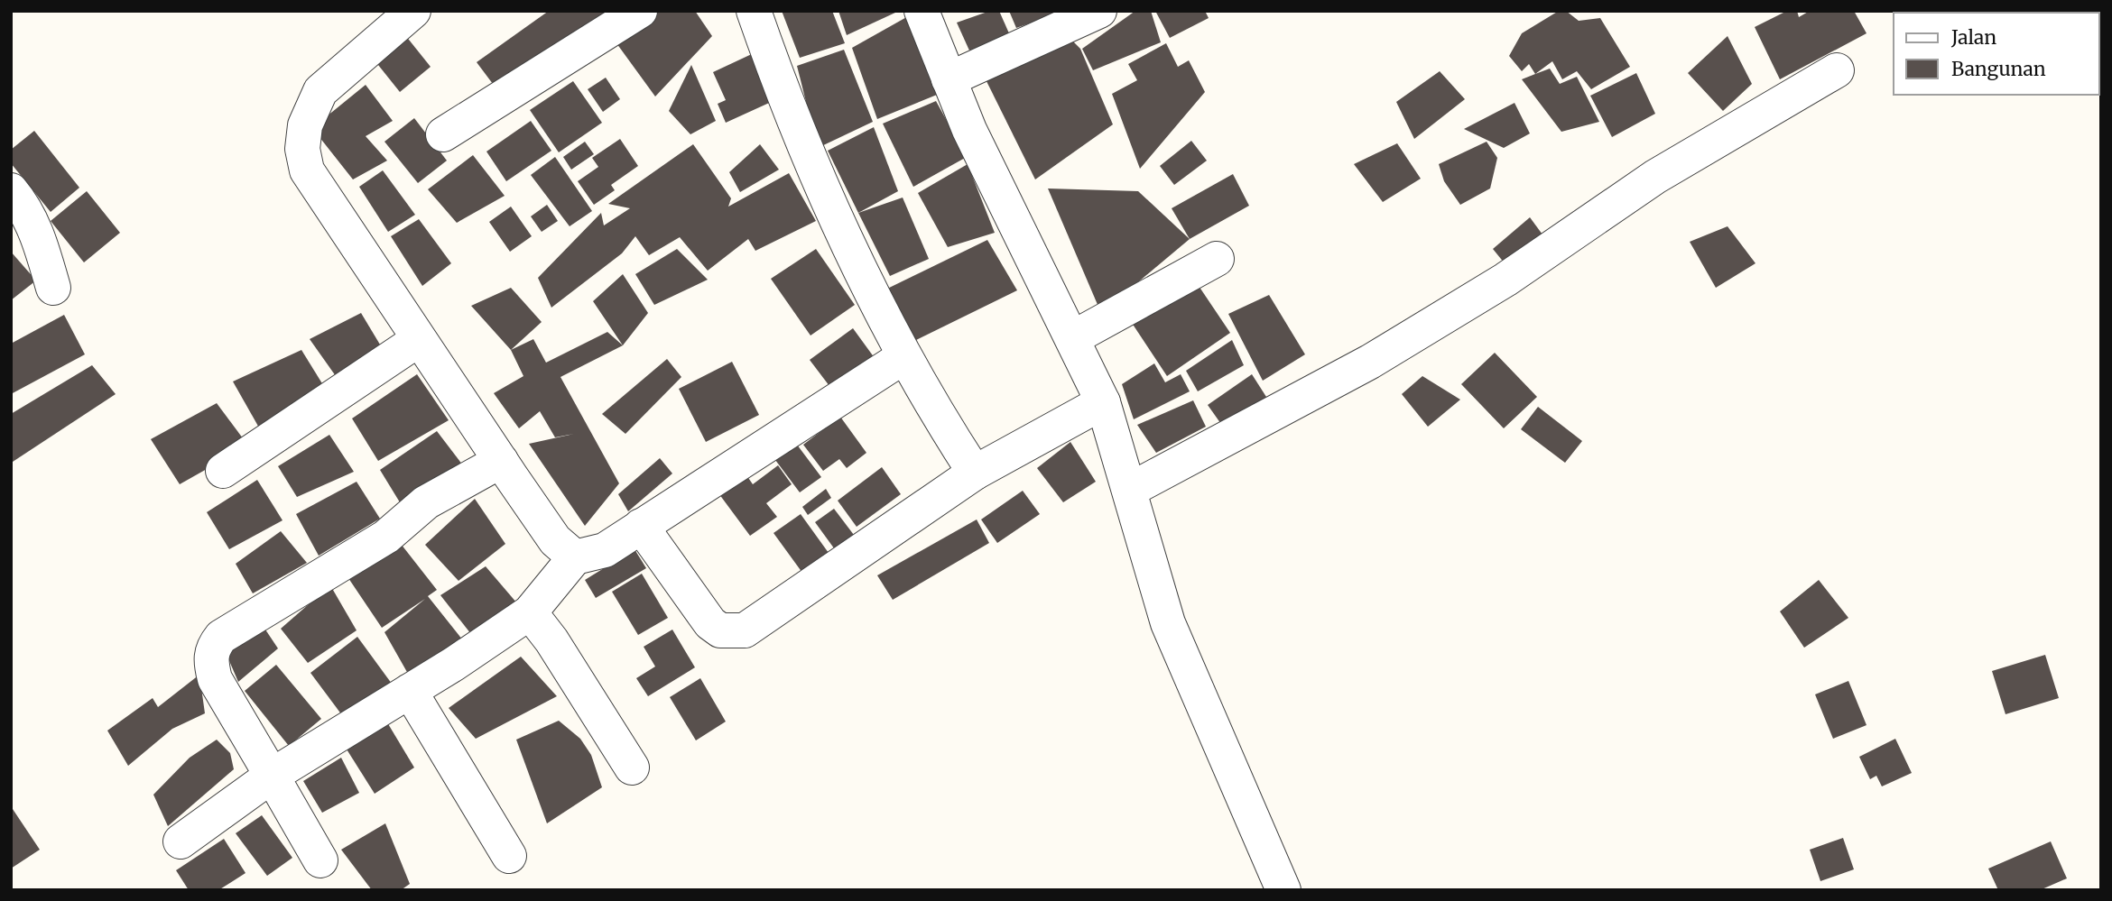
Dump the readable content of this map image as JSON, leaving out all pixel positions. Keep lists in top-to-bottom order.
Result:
{
  "legend": ["Jalan", "Bangunan"]
}
